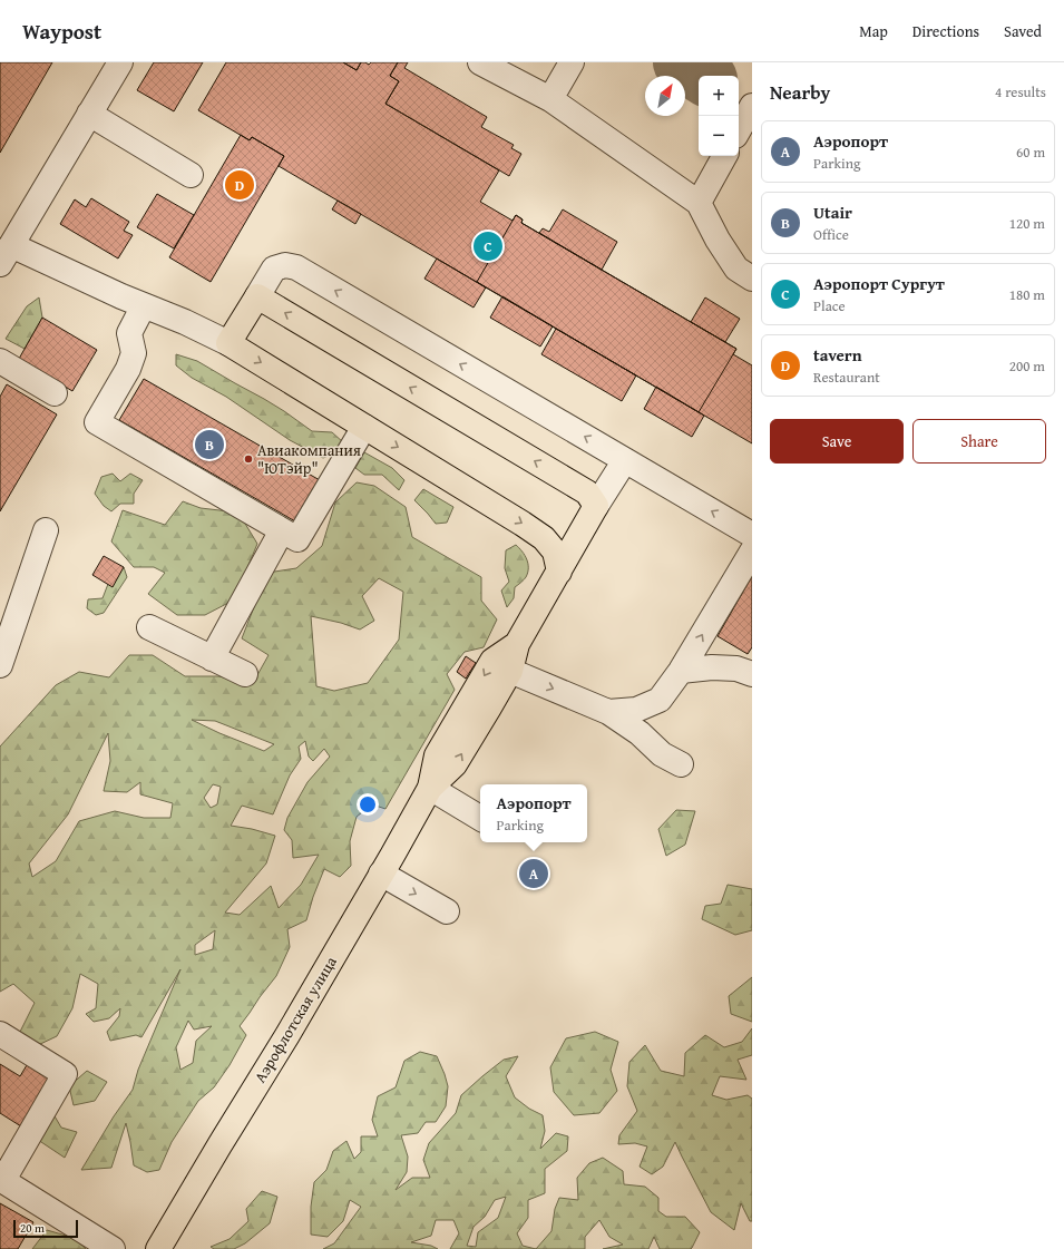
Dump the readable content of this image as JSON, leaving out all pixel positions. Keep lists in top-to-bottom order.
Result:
{
  "streets": {
    "main road": ["Аэрофлотская улица"]
  },
  "places": ["Авиакомпания \"ЮТэйр\""],
  "scale_bar": "20 m",
  "north": "top right",
  "page": {
    "header": "Waypost",
    "nav": ["Map", "Directions", "Saved"],
    "heading": ["Nearby", "4 results"],
    "map_buttons": ["+", "−"],
    "list": [
      {
        "mark": "A",
        "name": "Аэропорт",
        "note": "Parking",
        "value": "60 m"
      },
      {
        "mark": "B",
        "name": "Utair",
        "note": "Office",
        "value": "120 m"
      },
      {
        "mark": "C",
        "name": "Аэропорт Сургут",
        "note": "Place",
        "value": "180 m"
      },
      {
        "mark": "D",
        "name": "tavern",
        "note": "Restaurant",
        "value": "200 m"
      }
    ],
    "pins": [
      "D",
      "C",
      "B",
      "A"
    ],
    "buttons": ["Save", "Share"],
    "popup": ["Аэропорт", "Parking"],
    "scale": "20 m"
  }
}
